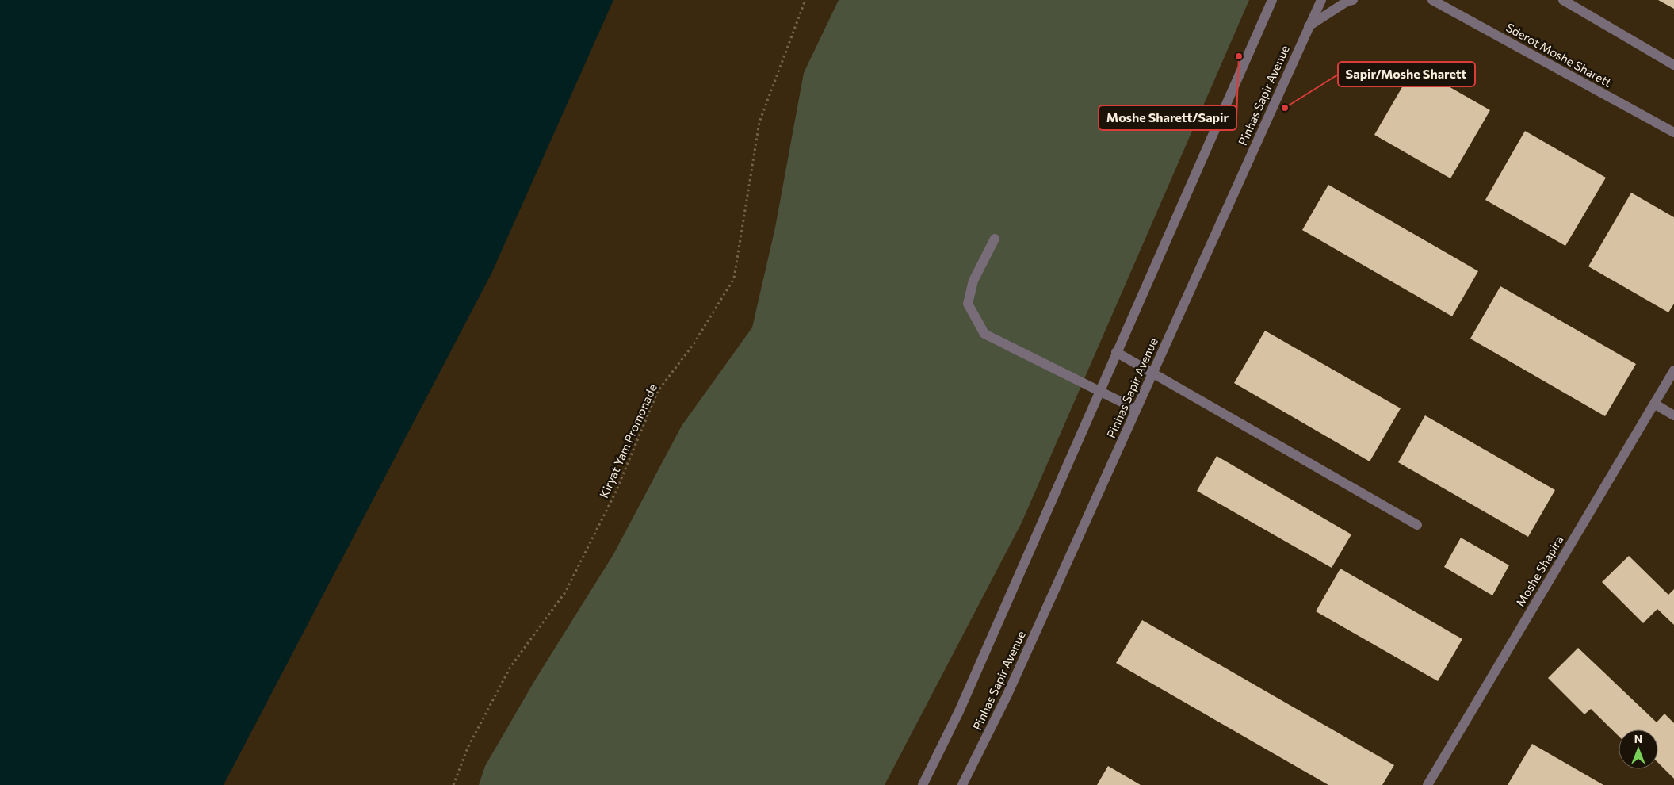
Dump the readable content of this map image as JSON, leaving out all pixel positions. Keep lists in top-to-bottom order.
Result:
{
  "streets": {
    "street": ["Sderot Moshe Sharett", "Pinhas Sapir Avenue", "Moshe Shapira"],
    "path": ["Kiryat Yam Promonade"]
  },
  "places": ["Moshe Sharett/Sapir", "Sapir/Moshe Sharett"],
  "north": "top"
}
